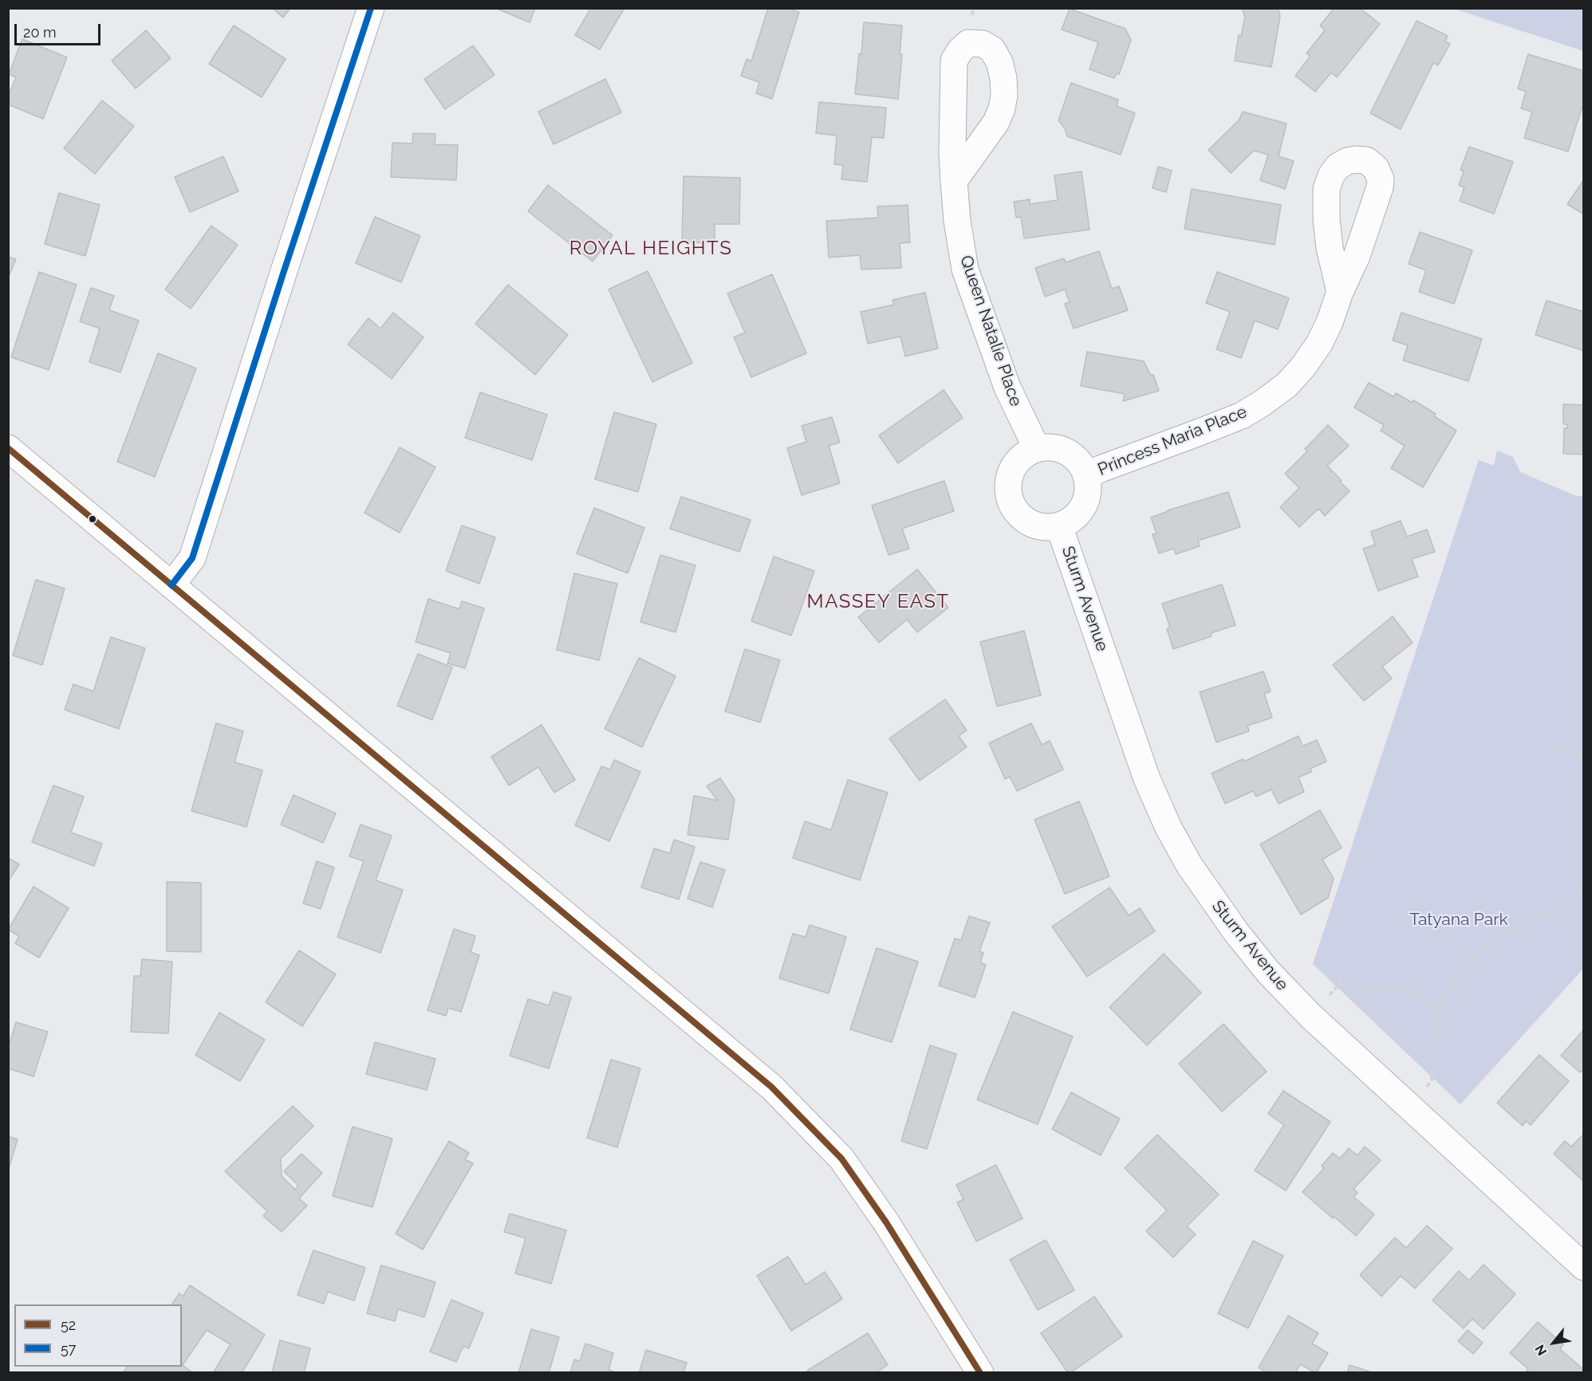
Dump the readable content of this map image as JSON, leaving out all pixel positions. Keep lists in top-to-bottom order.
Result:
{
  "streets": {
    "street": ["Queen Natalie Place", "Princess Maria Place", "Sturm Avenue"]
  },
  "crossings": [
    ["Queen Natalie Place", "Princess Maria Place"],
    ["Queen Natalie Place", "Sturm Avenue"],
    ["Princess Maria Place", "Sturm Avenue"]
  ],
  "districts": ["ROYAL HEIGHTS", "MASSEY EAST"],
  "parks": ["Tatyana Park"],
  "lines": ["transit line 57", "transit line 52"],
  "legend": ["52", "57"],
  "scale_bar": "20 m",
  "north": "bottom left"
}
